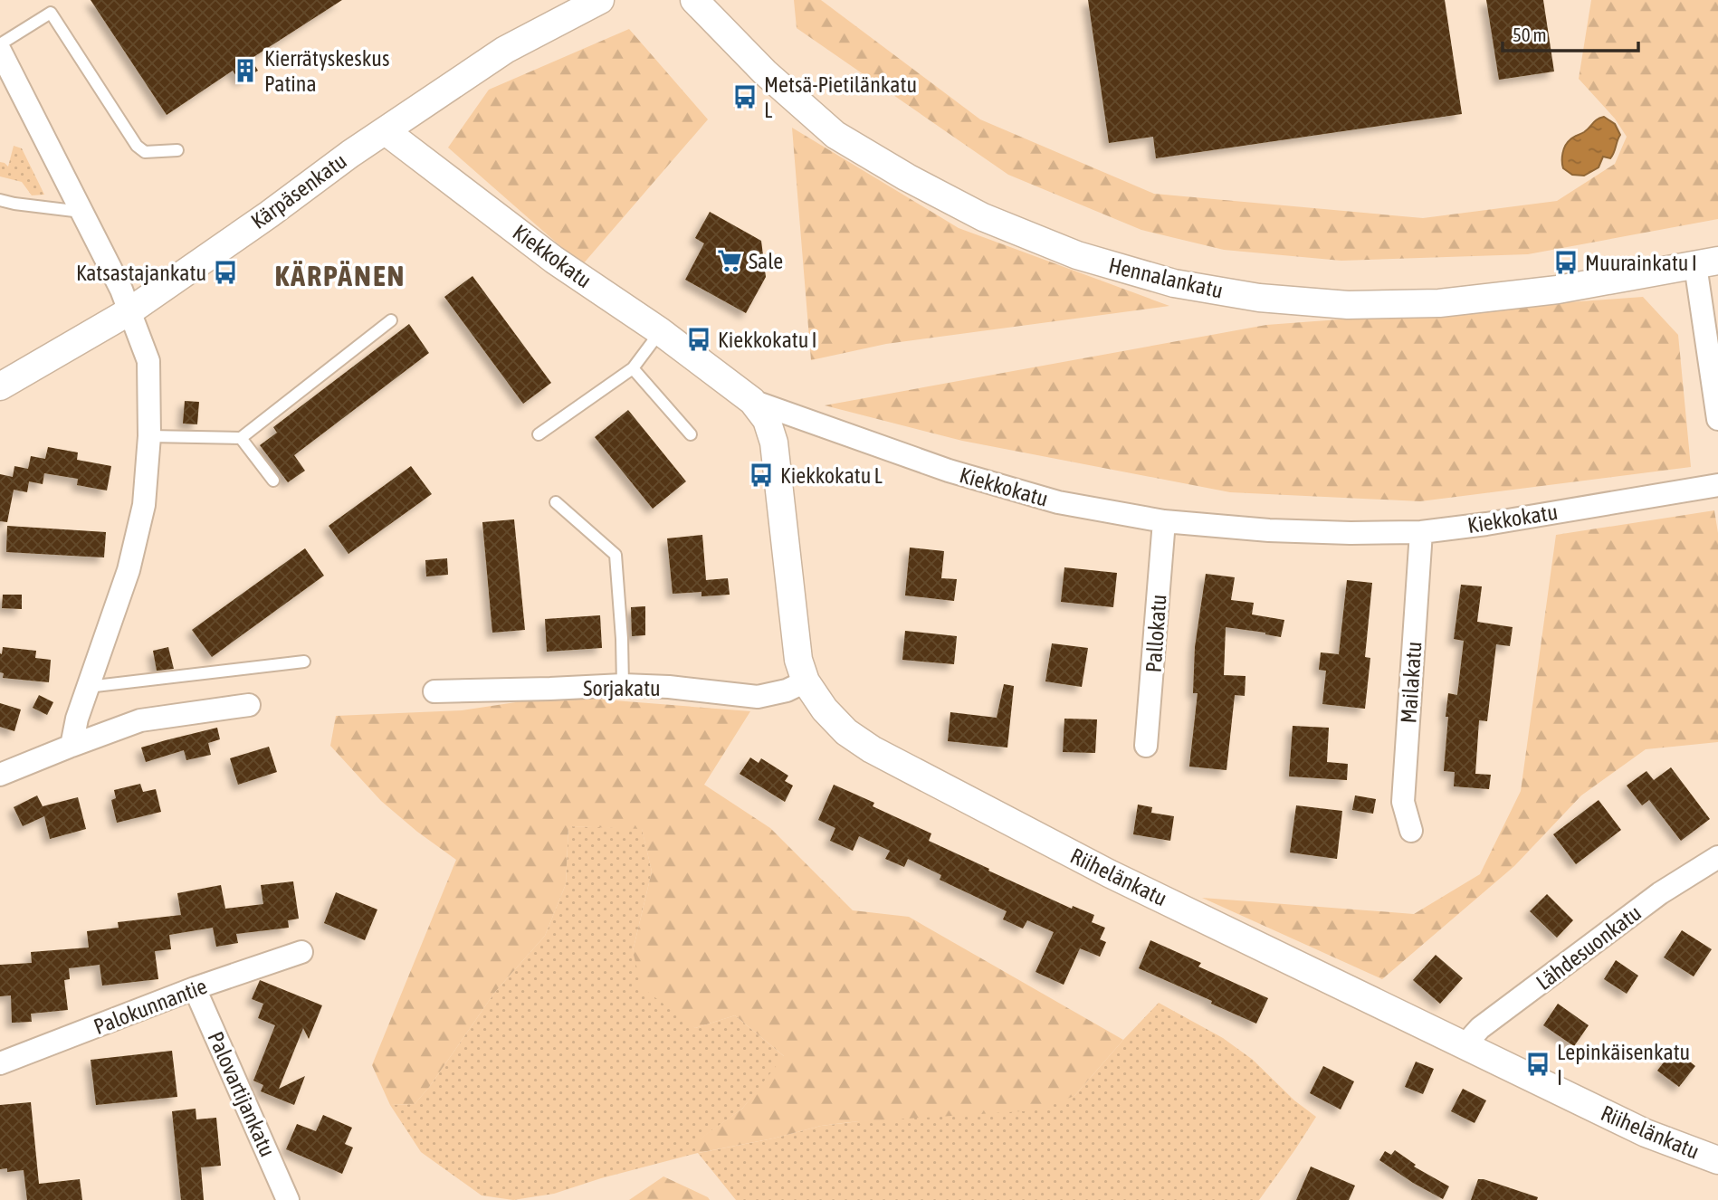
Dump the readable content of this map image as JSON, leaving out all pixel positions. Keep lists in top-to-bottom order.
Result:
{
  "streets": {
    "street": [
      "Kärpäsenkatu",
      "Kiekkokatu",
      "Hennalankatu",
      "Pallokatu",
      "Mailakatu",
      "Sorjakatu",
      "Riihelänkatu",
      "Lähdesuonkatu",
      "Palokunnantie",
      "Palovartijankatu"
    ]
  },
  "crossings": [
    ["Kärpäsenkatu", "Kiekkokatu"],
    ["Kiekkokatu", "Pallokatu"],
    ["Kiekkokatu", "Mailakatu"],
    ["Kiekkokatu", "Riihelänkatu"],
    ["Sorjakatu", "Riihelänkatu"],
    ["Riihelänkatu", "Lähdesuonkatu"],
    ["Palokunnantie", "Palovartijankatu"]
  ],
  "districts": ["KÄRPÄNEN"],
  "places": {
    "building": ["Kierrätyskeskus Patina"],
    "bus stop": [
      "Metsä-Pietilänkatu L",
      "Muurainkatu I",
      "Katsastajankatu",
      "Kiekkokatu I",
      "Kiekkokatu L",
      "Lepinkäisenkatu I"
    ],
    "supermarket": ["Sale"]
  },
  "scale_bar": "50 m"
}
